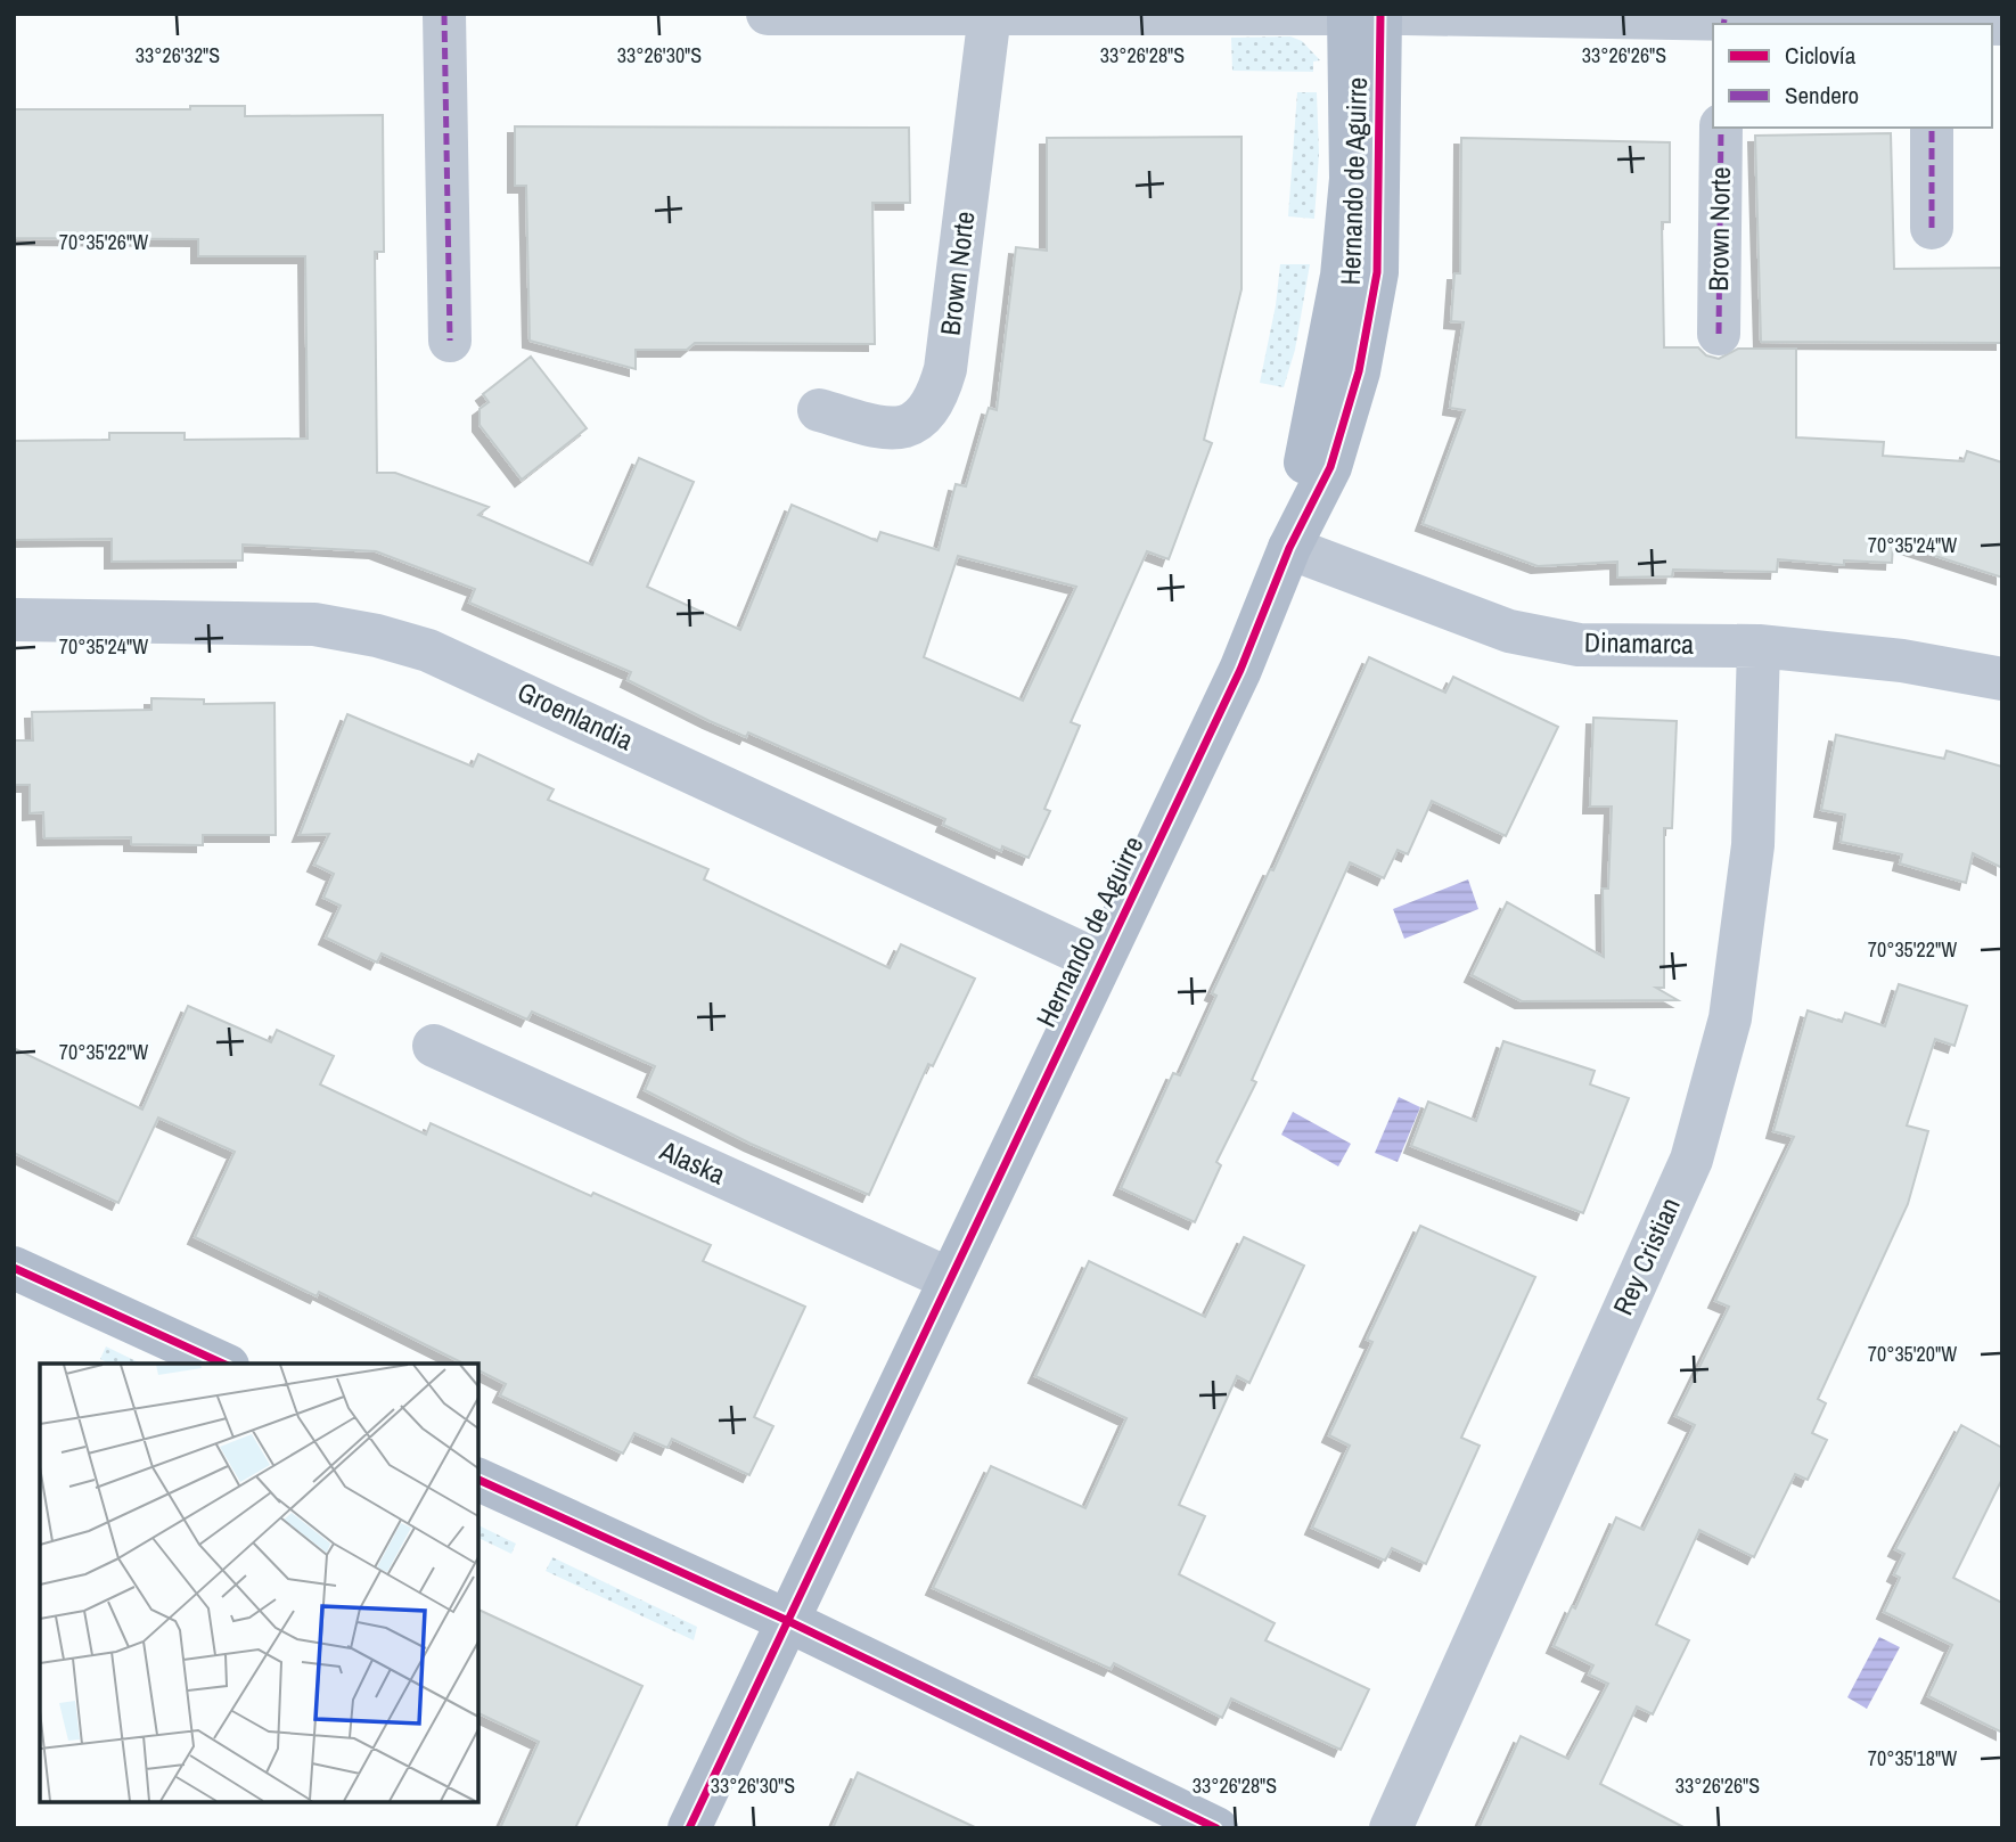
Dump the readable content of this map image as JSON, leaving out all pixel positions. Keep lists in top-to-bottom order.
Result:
{
  "streets": {
    "street": [
      "Hernando de Aguirre",
      "Brown Norte",
      "Dinamarca",
      "Groenlandia",
      "Alaska",
      "Rey Cristian"
    ]
  },
  "crossings": [
    ["Hernando de Aguirre", "Dinamarca"],
    ["Hernando de Aguirre", "Groenlandia"],
    ["Hernando de Aguirre", "Alaska"],
    ["Dinamarca", "Rey Cristian"]
  ],
  "legend": ["Ciclovía", "Sendero"],
  "coordinates": [
    "33°26'32\"S",
    "33°26'30\"S",
    "33°26'28\"S",
    "33°26'26\"S",
    "70°35'26\"W",
    "70°35'24\"W",
    "70°35'22\"W",
    "70°35'20\"W",
    "70°35'18\"W"
  ]
}
